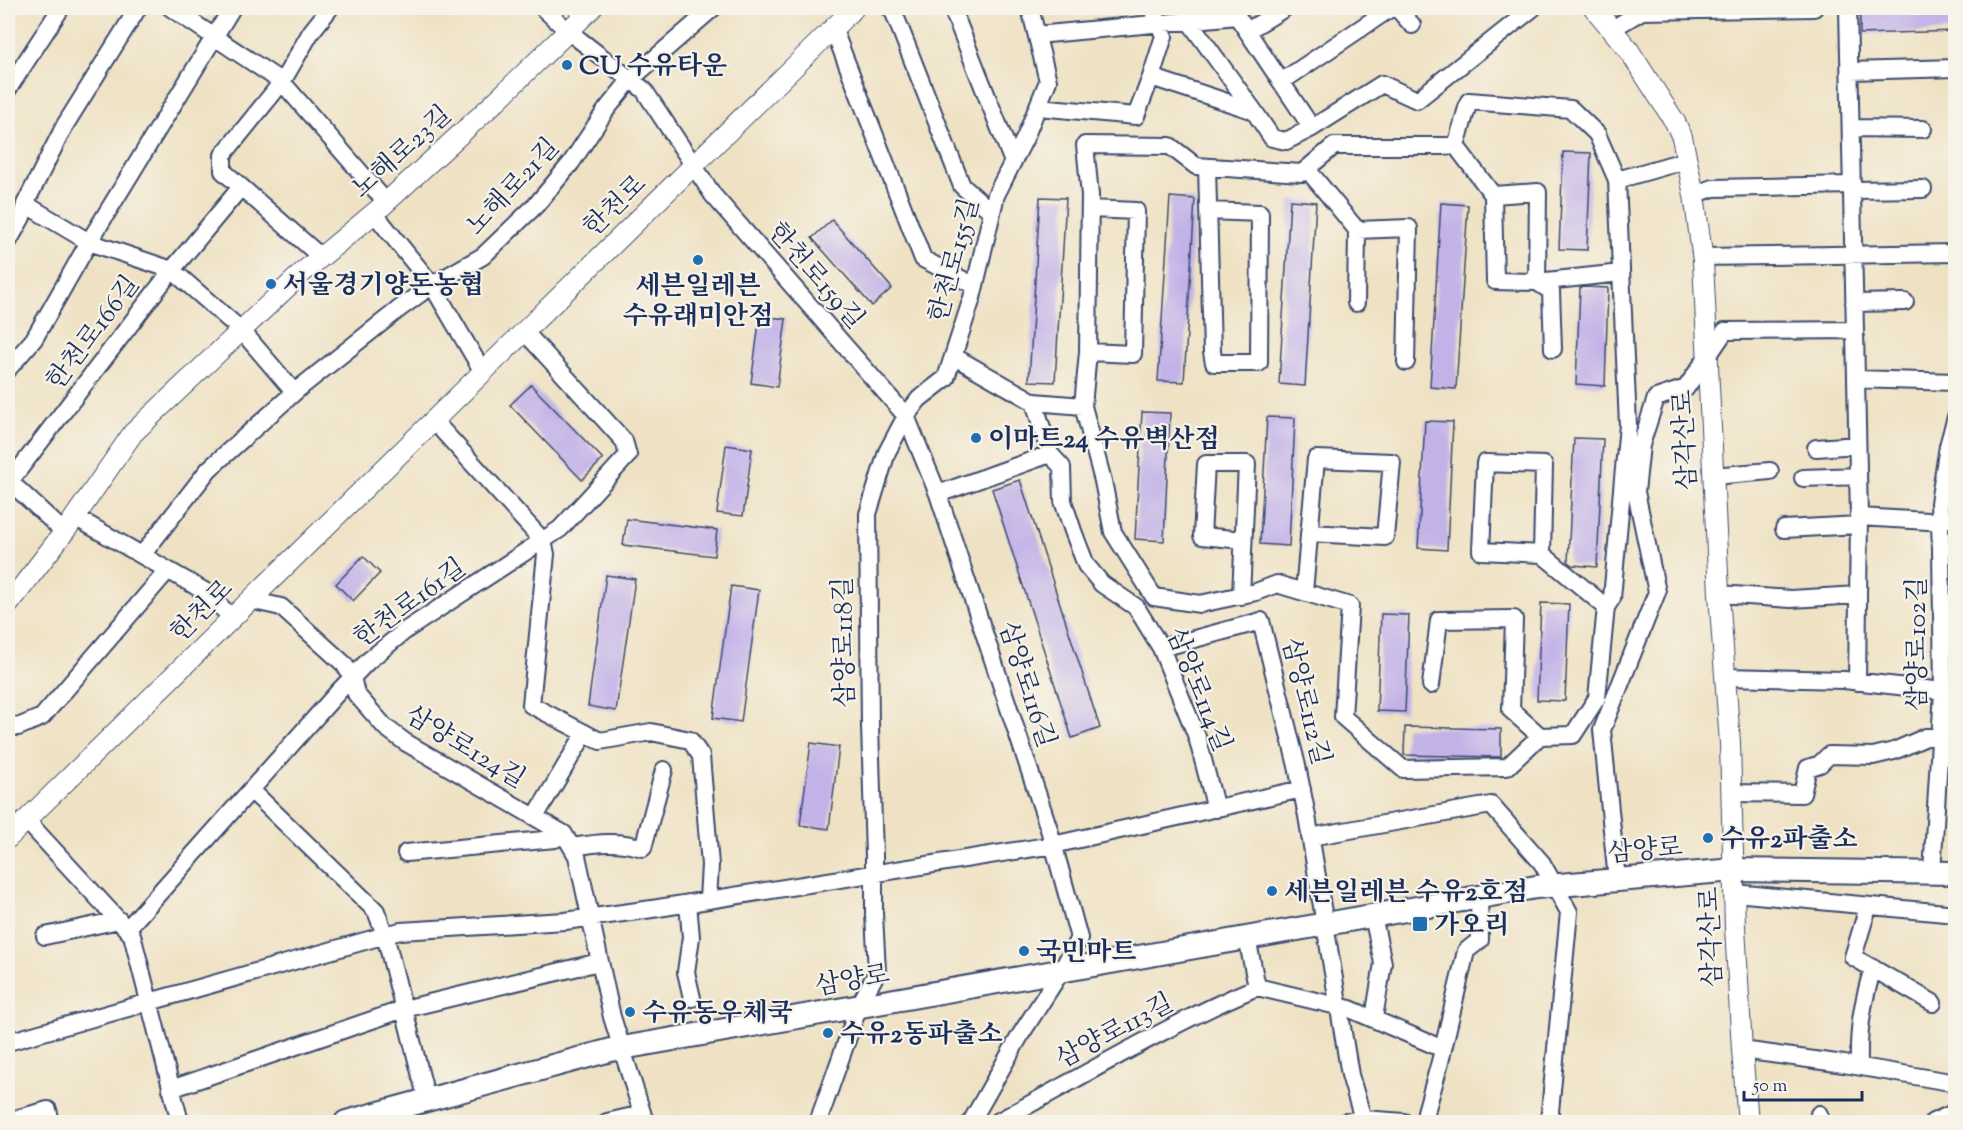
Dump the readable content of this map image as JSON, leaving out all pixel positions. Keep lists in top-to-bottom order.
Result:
{
  "streets": {
    "main road": ["삼양로"],
    "street": [
      "노해로23길",
      "노해로21길",
      "한천로",
      "한천로155길",
      "한천로159길",
      "한천로166길",
      "삼각산로",
      "한천로161길",
      "삼양로118길",
      "삼양로102길",
      "삼양로116길",
      "삼양로114길",
      "삼양로112길",
      "삼양로124길",
      "삼양로113길"
    ]
  },
  "crossings": [
    ["노해로23길", "한천로159길"],
    ["노해로23길", "한천로166길"],
    ["노해로21길", "한천로159길"],
    ["노해로21길", "한천로166길"],
    ["한천로", "한천로159길"],
    ["한천로", "한천로166길"],
    ["한천로", "한천로161길"],
    ["한천로", "삼양로124길"],
    ["한천로155길", "한천로159길"],
    ["한천로155길", "삼양로118길"],
    ["한천로155길", "삼양로116길"],
    ["한천로159길", "삼양로118길"],
    ["한천로159길", "삼양로116길"],
    ["삼각산로", "삼양로"],
    ["한천로161길", "삼양로124길"],
    ["삼양로118길", "삼양로116길"],
    ["삼양로118길", "삼양로"],
    ["삼양로102길", "삼양로"],
    ["삼양로116길", "삼양로112길"],
    ["삼양로116길", "삼양로"],
    ["삼양로114길", "삼양로112길"],
    ["삼양로112길", "삼양로"]
  ],
  "places": {
    "other": [
      "CU 수유타운",
      "세븐일레븐 수유래미안점",
      "서울경기양돈농협",
      "이마트24 수유벽산점",
      "수유2파출소",
      "세븐일레븐 수유2호점",
      "국민마트",
      "수유동우체국",
      "수유2동파출소"
    ],
    "transit": ["가오리"]
  },
  "scale_bar": "50 m"
}
